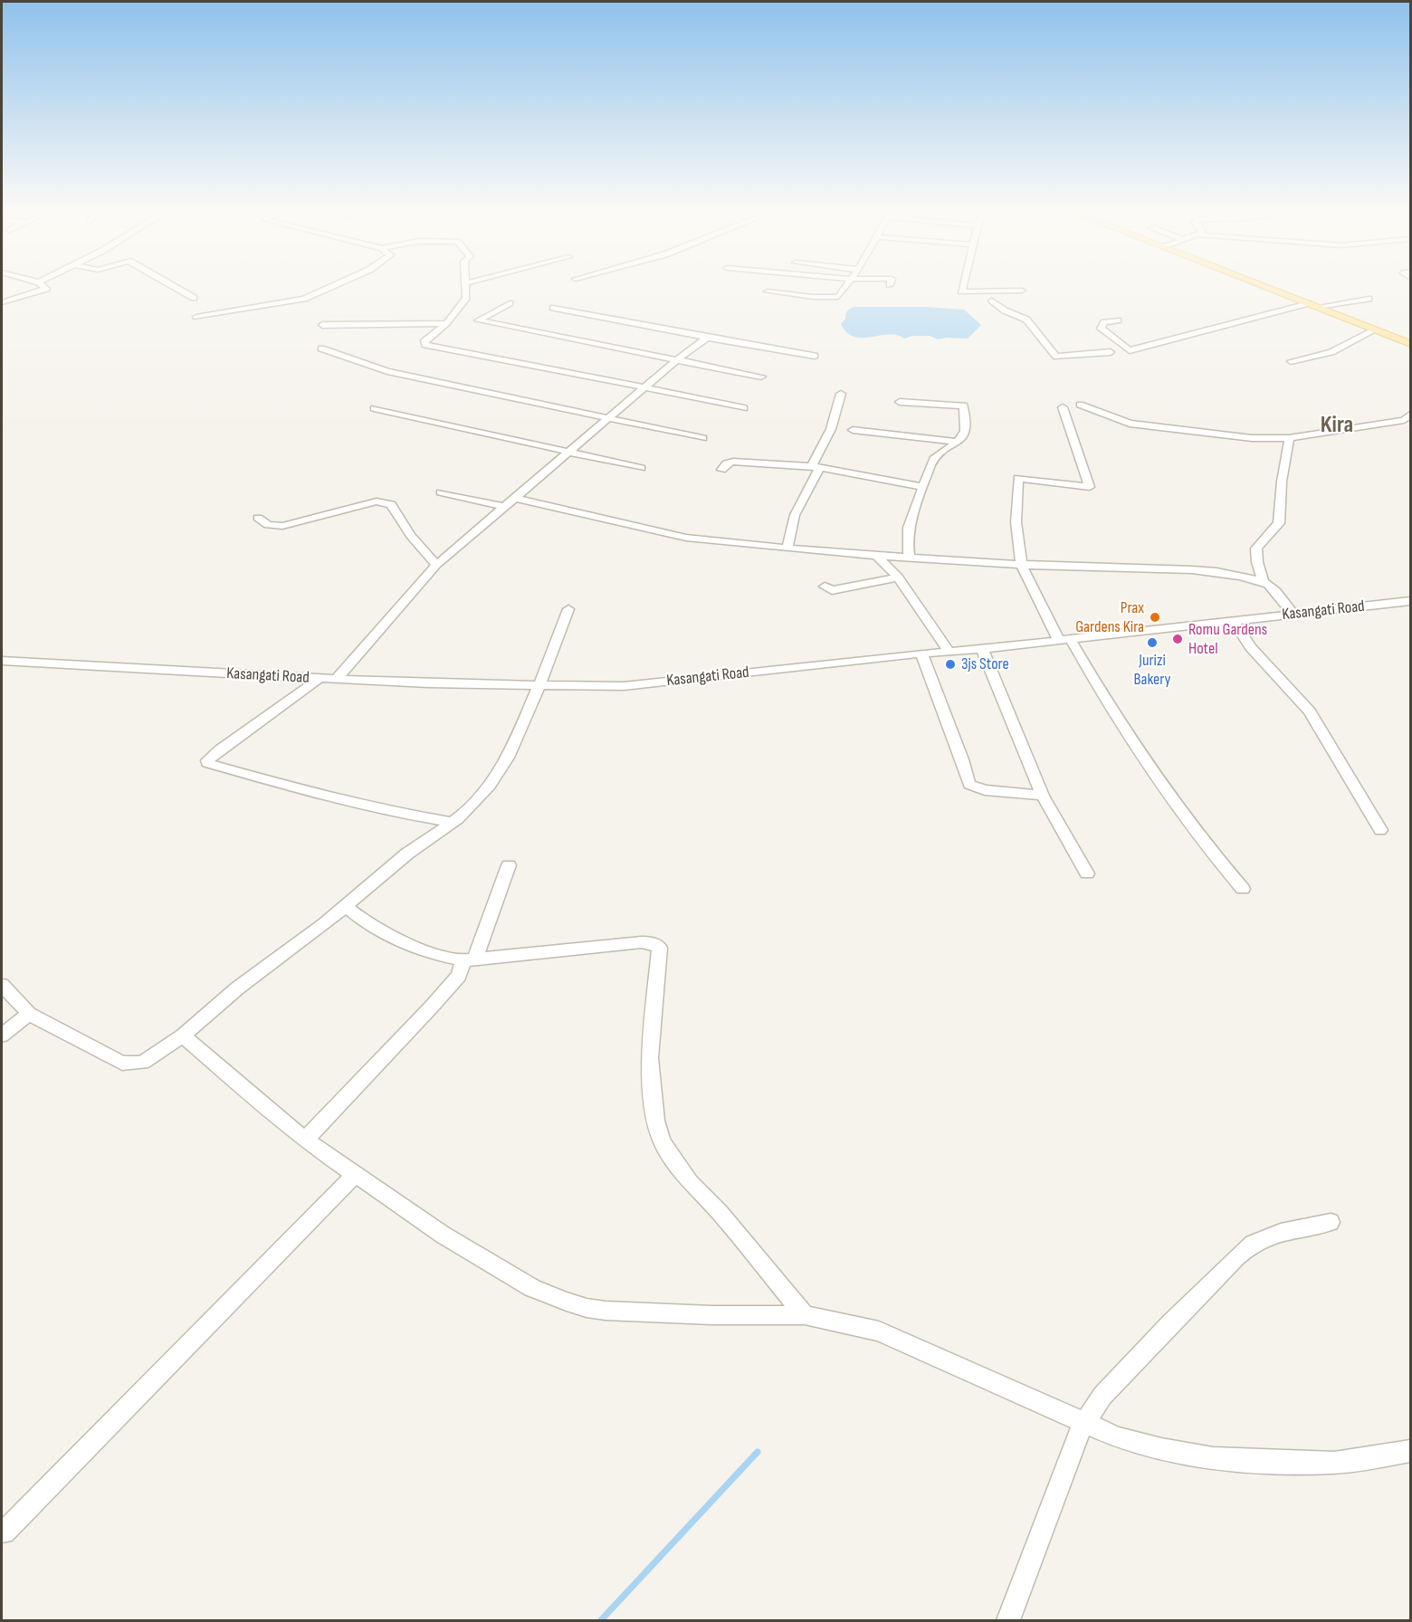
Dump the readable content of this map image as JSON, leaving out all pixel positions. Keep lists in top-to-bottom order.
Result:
{
  "streets": {
    "street": ["Kasangati Road"]
  },
  "districts": ["Kira"],
  "places": [
    "Prax Gardens Kira",
    "Romu Gardens Hotel",
    "Jurizi Bakery",
    "3js Store"
  ]
}
